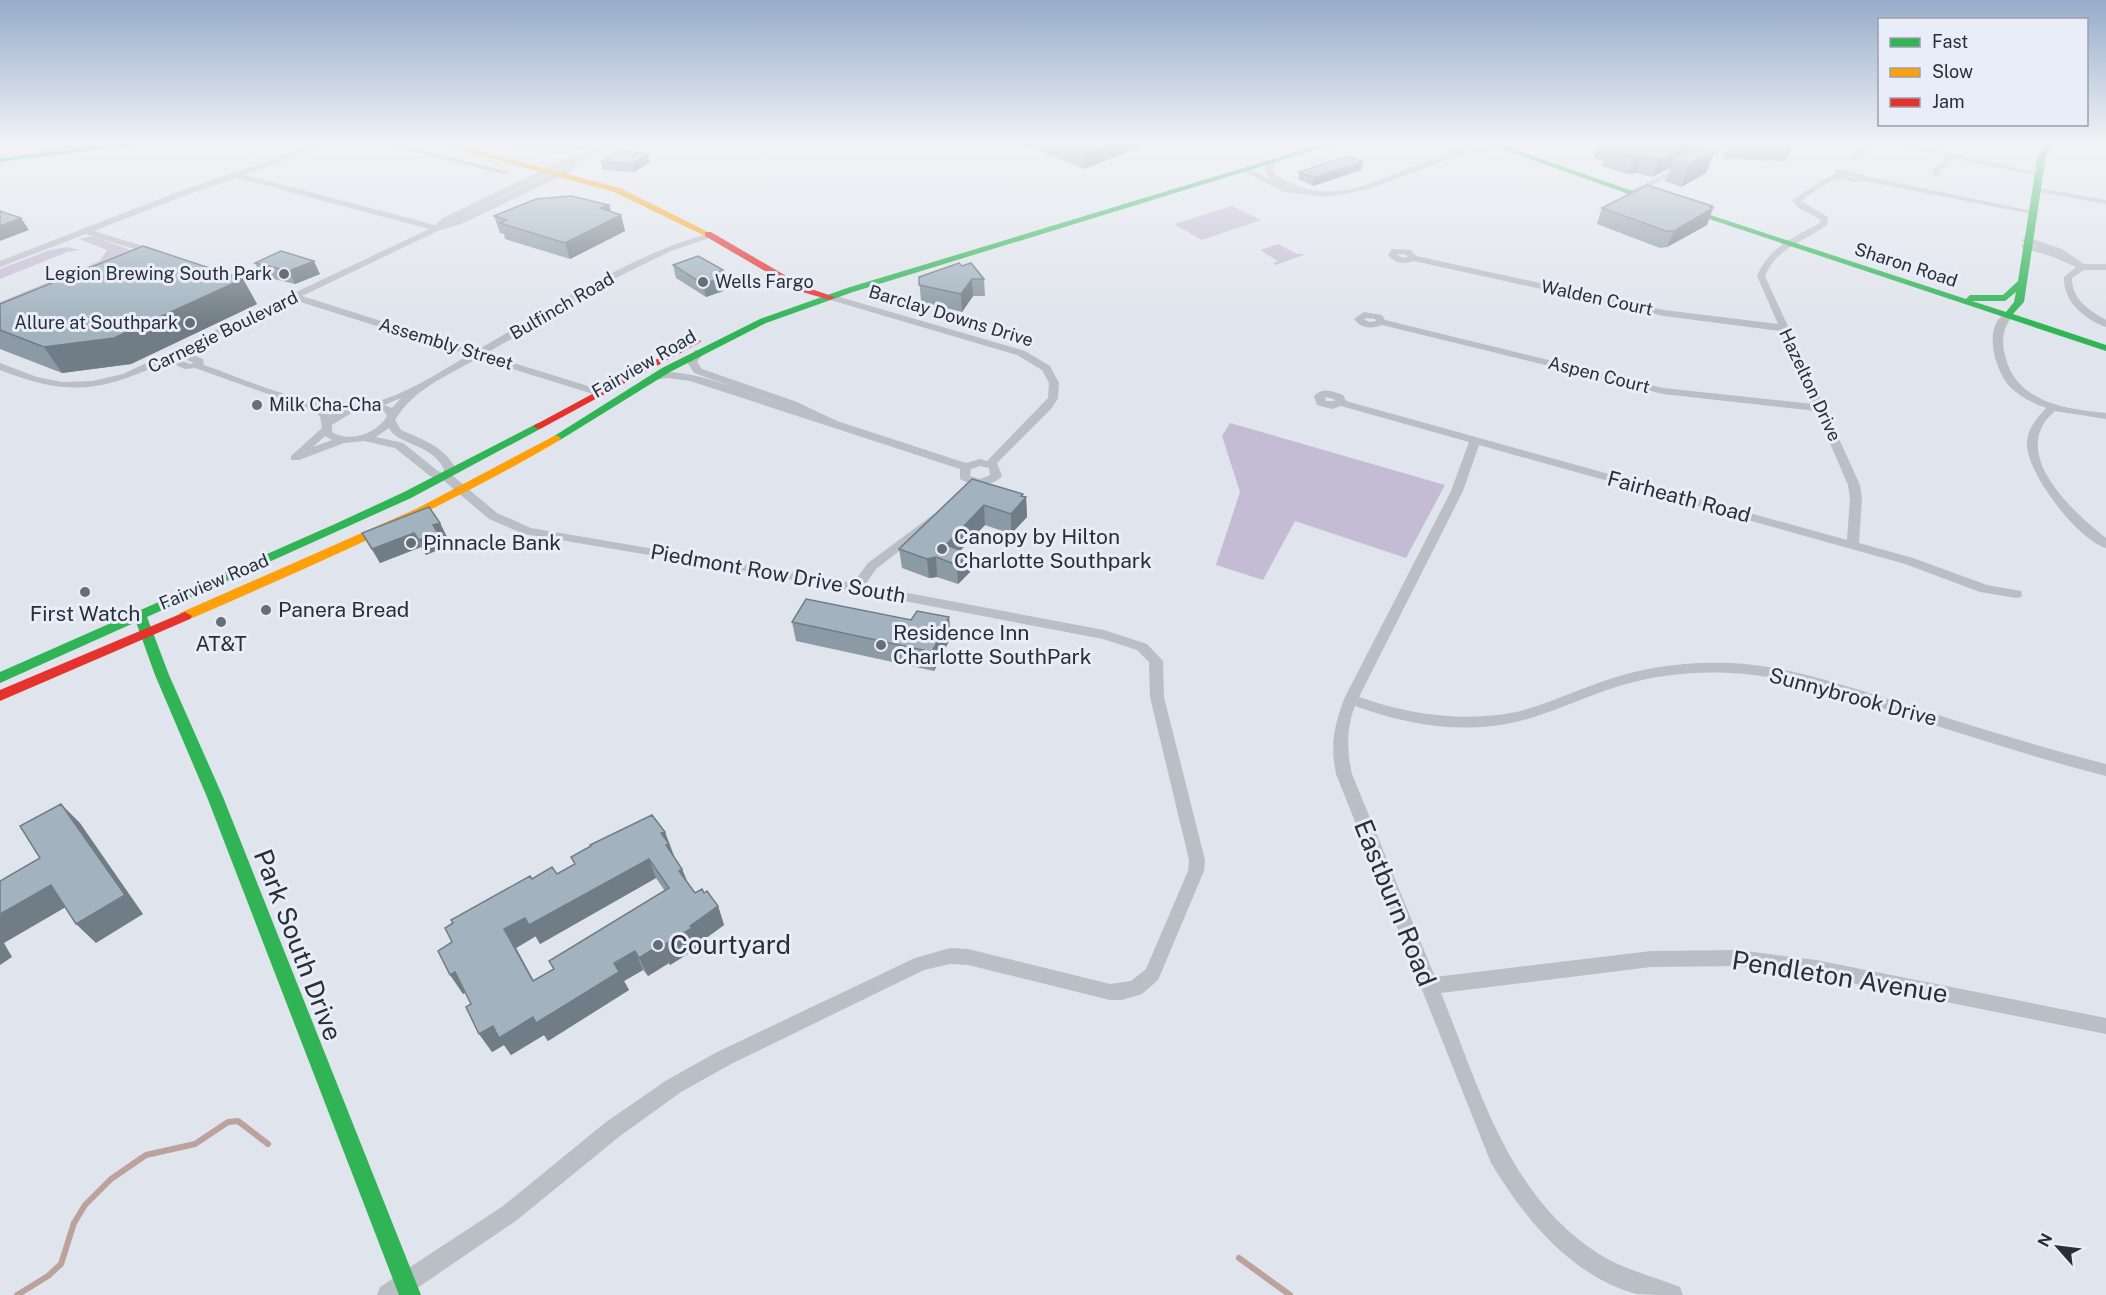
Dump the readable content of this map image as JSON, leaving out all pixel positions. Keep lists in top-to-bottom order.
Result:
{
  "streets": {
    "main road": [
      "Sharon Road",
      "Barclay Downs Drive",
      "Fairview Road",
      "Park South Drive"
    ],
    "street": [
      "Walden Court",
      "Bulfinch Road",
      "Carnegie Boulevard",
      "Assembly Street",
      "Aspen Court",
      "Hazelton Drive",
      "Fairheath Road",
      "Piedmont Row Drive South",
      "Sunnybrook Drive",
      "Eastburn Road",
      "Pendleton Avenue"
    ]
  },
  "crossings": [
    ["Sharon Road", "Hazelton Drive"],
    ["Walden Court", "Hazelton Drive"],
    ["Bulfinch Road", "Barclay Downs Drive"],
    ["Bulfinch Road", "Assembly Street"],
    ["Barclay Downs Drive", "Fairview Road"],
    ["Carnegie Boulevard", "Assembly Street"],
    ["Assembly Street", "Fairview Road"],
    ["Fairview Road", "Piedmont Row Drive South"],
    ["Fairview Road", "Park South Drive"],
    ["Aspen Court", "Hazelton Drive"],
    ["Hazelton Drive", "Fairheath Road"],
    ["Fairheath Road", "Eastburn Road"],
    ["Piedmont Row Drive South", "Park South Drive"],
    ["Sunnybrook Drive", "Eastburn Road"],
    ["Eastburn Road", "Pendleton Avenue"]
  ],
  "places": [
    "Legion Brewing South Park",
    "Wells Fargo",
    "Allure at Southpark",
    "Milk Cha-Cha",
    "Pinnacle Bank",
    "Canopy by Hilton Charlotte Southpark",
    "First Watch",
    "Panera Bread",
    "AT&T",
    "Residence Inn Charlotte SouthPark",
    "Courtyard"
  ],
  "legend": ["Fast", "Slow", "Jam"],
  "north": "top left"
}
